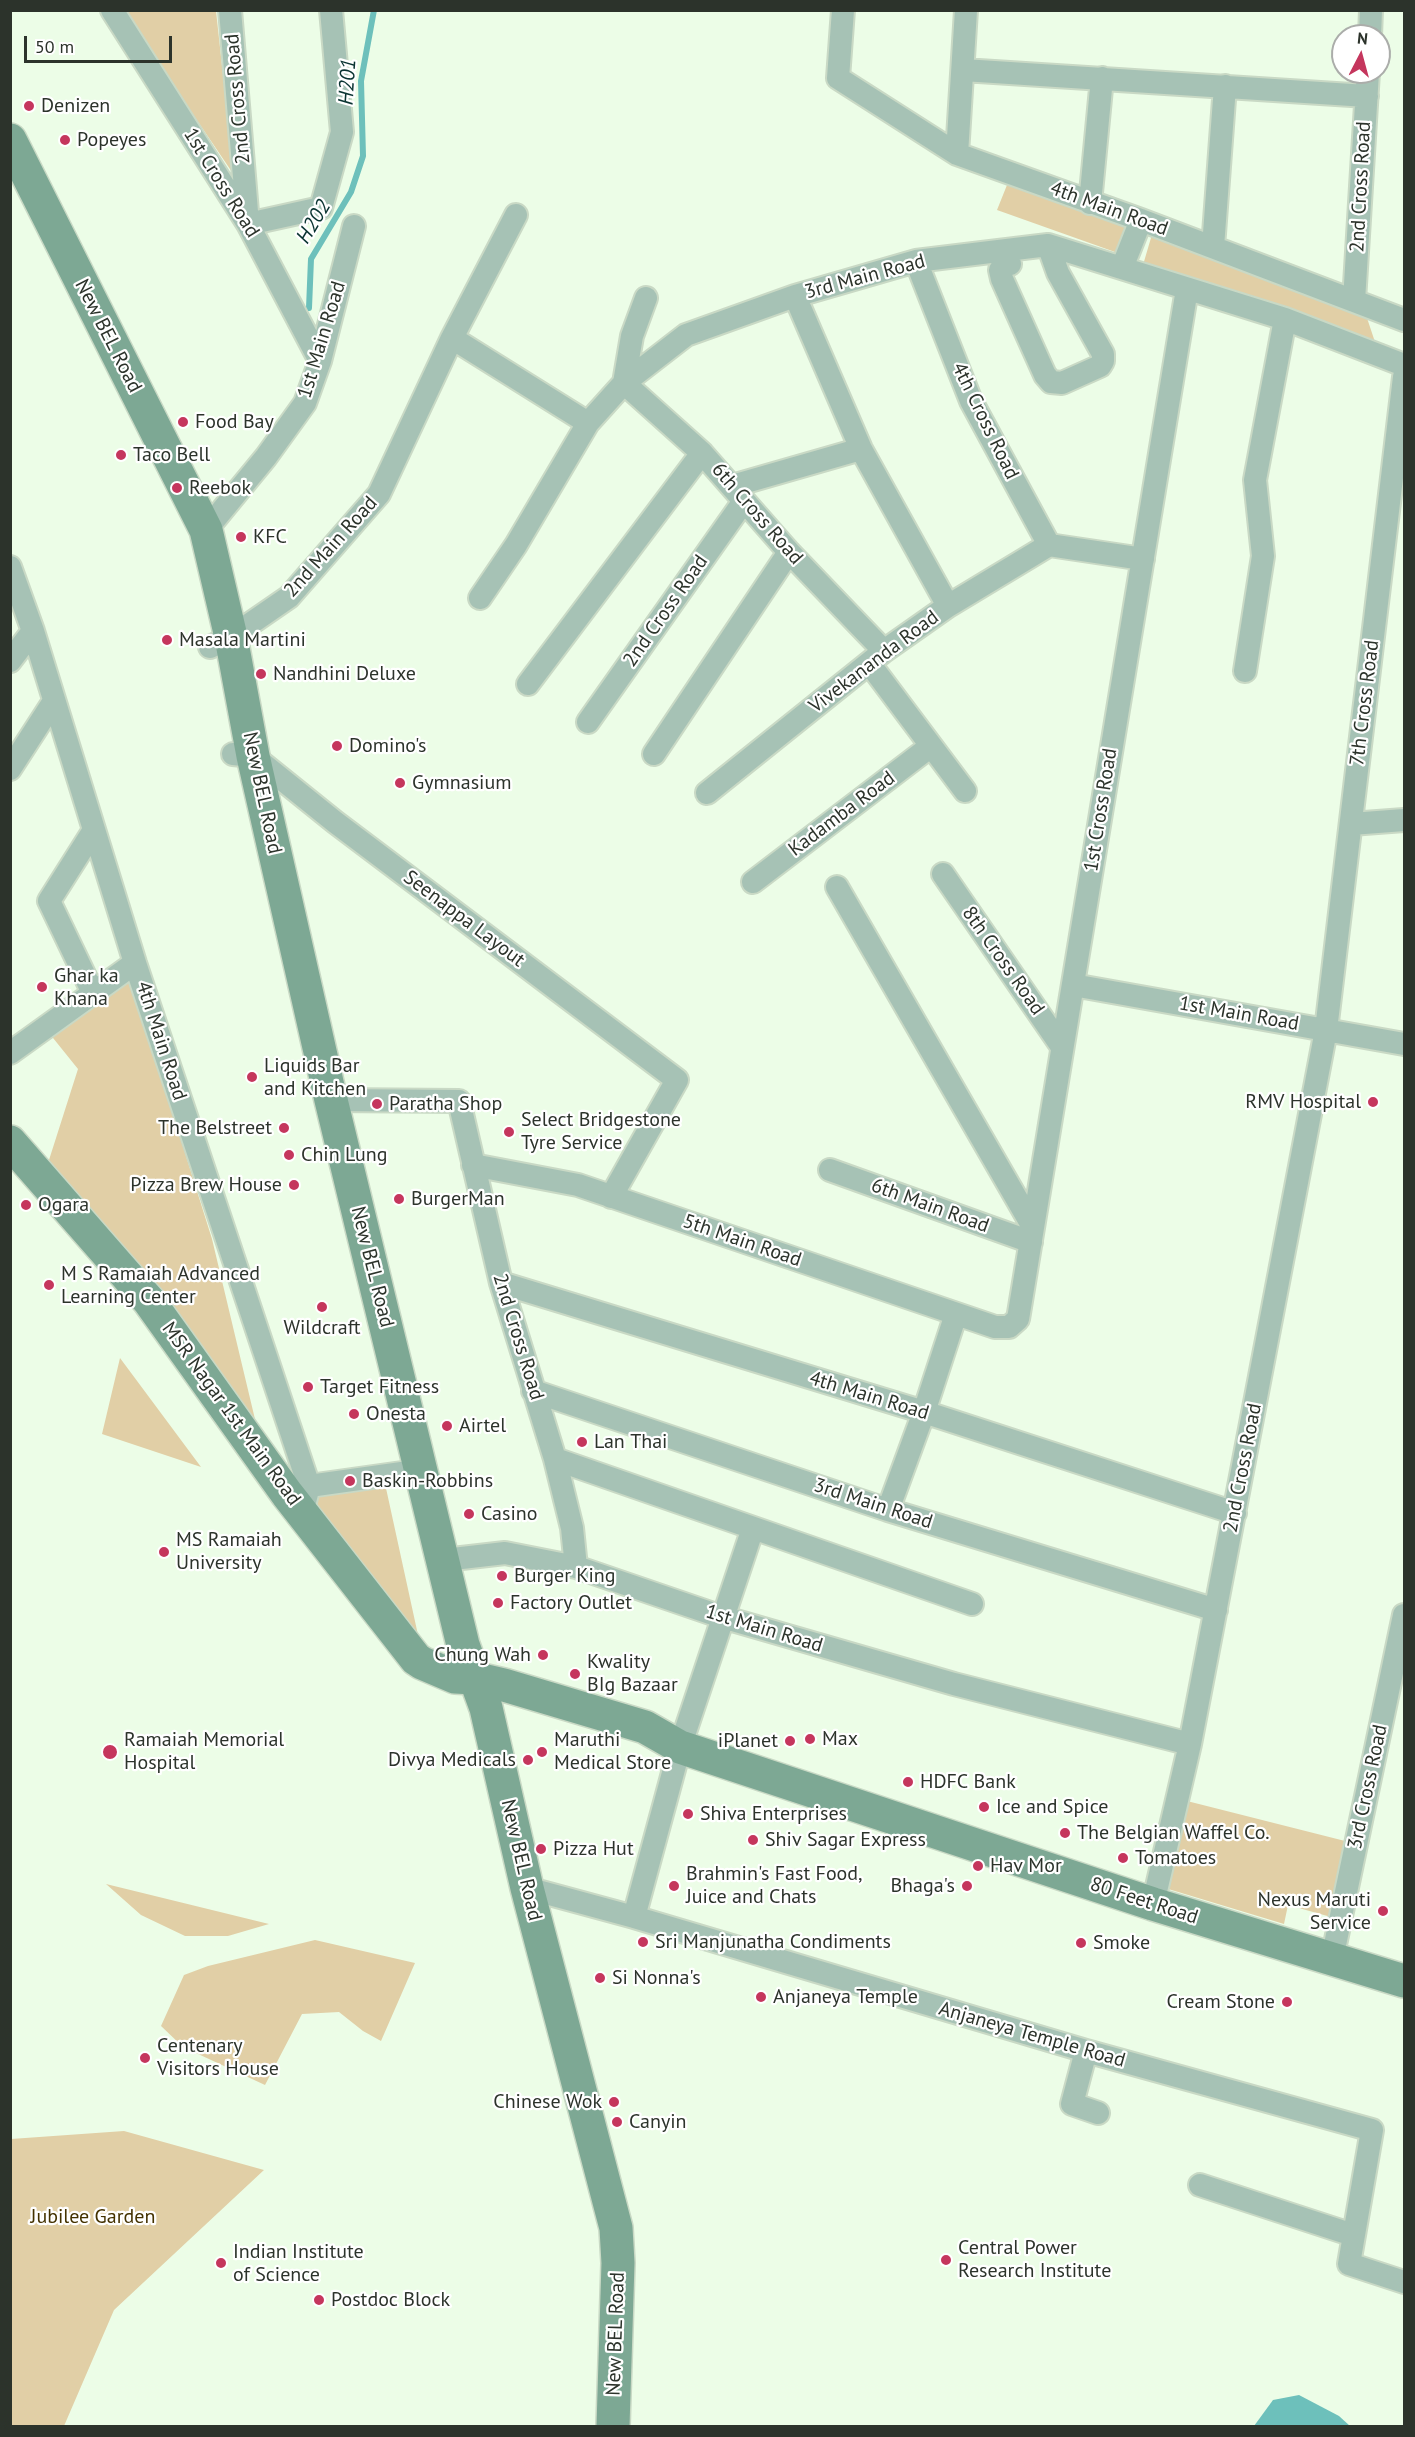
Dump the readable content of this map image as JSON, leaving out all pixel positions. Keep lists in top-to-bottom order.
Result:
{
  "streets": {
    "main road": ["New BEL Road", "MSR Nagar 1st Main Road", "80 Feet Road"],
    "street": [
      "2nd Cross Road",
      "1st Cross Road",
      "4th Main Road",
      "3rd Main Road",
      "1st Main Road",
      "4th Cross Road",
      "6th Cross Road",
      "2nd Main Road",
      "Vivekananda Road",
      "7th Cross Road",
      "Kadamba Road",
      "Seenappa Layout",
      "8th Cross Road",
      "6th Main Road",
      "5th Main Road",
      "3rd Cross Road",
      "Anjaneya Temple Road"
    ]
  },
  "crossings": [
    ["2nd Cross Road", "1st Cross Road"],
    ["2nd Cross Road", "4th Main Road"],
    ["2nd Cross Road", "3rd Main Road"],
    ["2nd Cross Road", "New BEL Road"],
    ["2nd Cross Road", "1st Main Road"],
    ["2nd Cross Road", "6th Cross Road"],
    ["2nd Cross Road", "7th Cross Road"],
    ["2nd Cross Road", "5th Main Road"],
    ["2nd Cross Road", "80 Feet Road"],
    ["1st Cross Road", "3rd Main Road"],
    ["1st Cross Road", "1st Main Road"],
    ["1st Cross Road", "8th Cross Road"],
    ["1st Cross Road", "6th Main Road"],
    ["1st Cross Road", "5th Main Road"],
    ["4th Main Road", "MSR Nagar 1st Main Road"],
    ["3rd Main Road", "4th Cross Road"],
    ["3rd Main Road", "6th Cross Road"],
    ["New BEL Road", "1st Main Road"],
    ["New BEL Road", "2nd Main Road"],
    ["New BEL Road", "Seenappa Layout"],
    ["New BEL Road", "MSR Nagar 1st Main Road"],
    ["New BEL Road", "80 Feet Road"],
    ["New BEL Road", "Anjaneya Temple Road"],
    ["1st Main Road", "7th Cross Road"],
    ["4th Cross Road", "Vivekananda Road"],
    ["6th Cross Road", "Vivekananda Road"],
    ["6th Cross Road", "Kadamba Road"],
    ["Seenappa Layout", "5th Main Road"],
    ["MSR Nagar 1st Main Road", "80 Feet Road"],
    ["3rd Cross Road", "80 Feet Road"]
  ],
  "water": ["H201", "H202"],
  "parks": ["Jubilee Garden"],
  "places": [
    "Denizen",
    "Popeyes",
    "Food Bay",
    "Taco Bell",
    "Reebok",
    "KFC",
    "Masala Martini",
    "Nandhini Deluxe",
    "Domino's",
    "Gymnasium",
    "Ghar ka Khana",
    "Liquids Bar and Kitchen",
    "RMV Hospital",
    "Paratha Shop",
    "The Belstreet",
    "Select Bridgestone Tyre Service",
    "Chin Lung",
    "Pizza Brew House",
    "BurgerMan",
    "Ogara",
    "M S Ramaiah Advanced Learning Center",
    "Wildcraft",
    "Target Fitness",
    "Onesta",
    "Airtel",
    "Lan Thai",
    "Baskin-Robbins",
    "Casino",
    "MS Ramaiah University",
    "Burger King",
    "Factory Outlet",
    "Chung Wah",
    "Kwality BIg Bazaar",
    "Max",
    "iPlanet",
    "Ramaiah Memorial Hospital",
    "Maruthi Medical Store",
    "Divya Medicals",
    "HDFC Bank",
    "Ice and Spice",
    "Shiva Enterprises",
    "The Belgian Waffel Co.",
    "Shiv Sagar Express",
    "Pizza Hut",
    "Tomatoes",
    "Hav Mor",
    "Brahmin's Fast Food, Juice and Chats",
    "Bhaga's",
    "Nexus Maruti Service",
    "Sri Manjunatha Condiments",
    "Smoke",
    "Si Nonna's",
    "Anjaneya Temple",
    "Cream Stone",
    "Centenary Visitors House",
    "Chinese Wok",
    "Canyin",
    "Central Power Research Institute",
    "Indian Institute of Science",
    "Postdoc Block"
  ],
  "scale_bar": "50 m",
  "north": "top"
}
